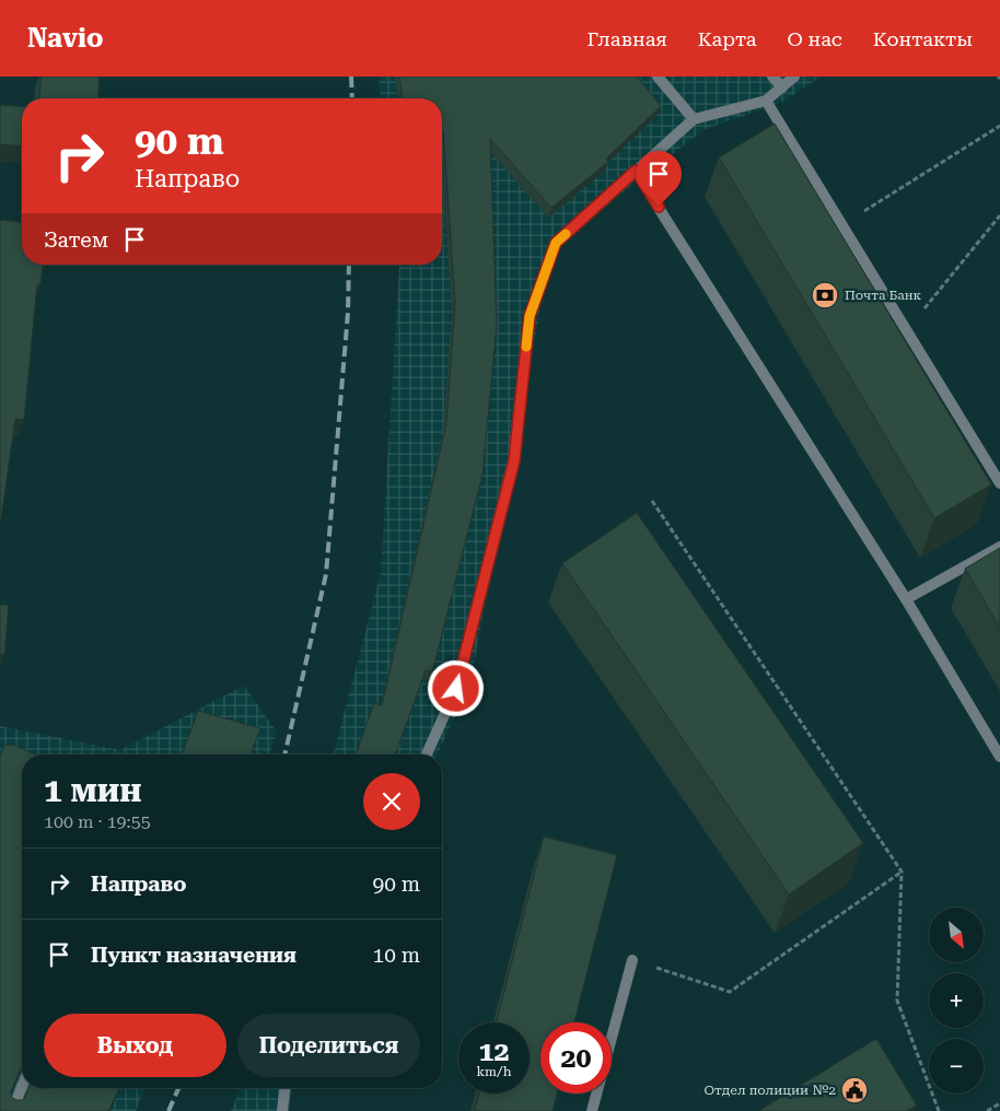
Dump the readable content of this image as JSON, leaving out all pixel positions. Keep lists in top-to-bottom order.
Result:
{
  "places": {
    "bank": ["Почта Банк"],
    "public building": ["Отдел полиции №2"]
  },
  "north": "bottom right",
  "page": {
    "header": "Navio",
    "nav": [
      "Главная",
      "Карта",
      "О нас",
      "Контакты"
    ],
    "turn": ["90 m", "Направо"],
    "then": "Затем",
    "heading": ["1 мин", "100 m · 19:55"],
    "list": [
      {
        "name": "Направо",
        "value": "90 m"
      },
      {
        "name": "Пункт назначения",
        "value": "10 m"
      }
    ],
    "map_buttons": ["+", "−"],
    "buttons": ["Выход", "Поделиться"],
    "speed": "12 km/h",
    "limit": "20"
  }
}
